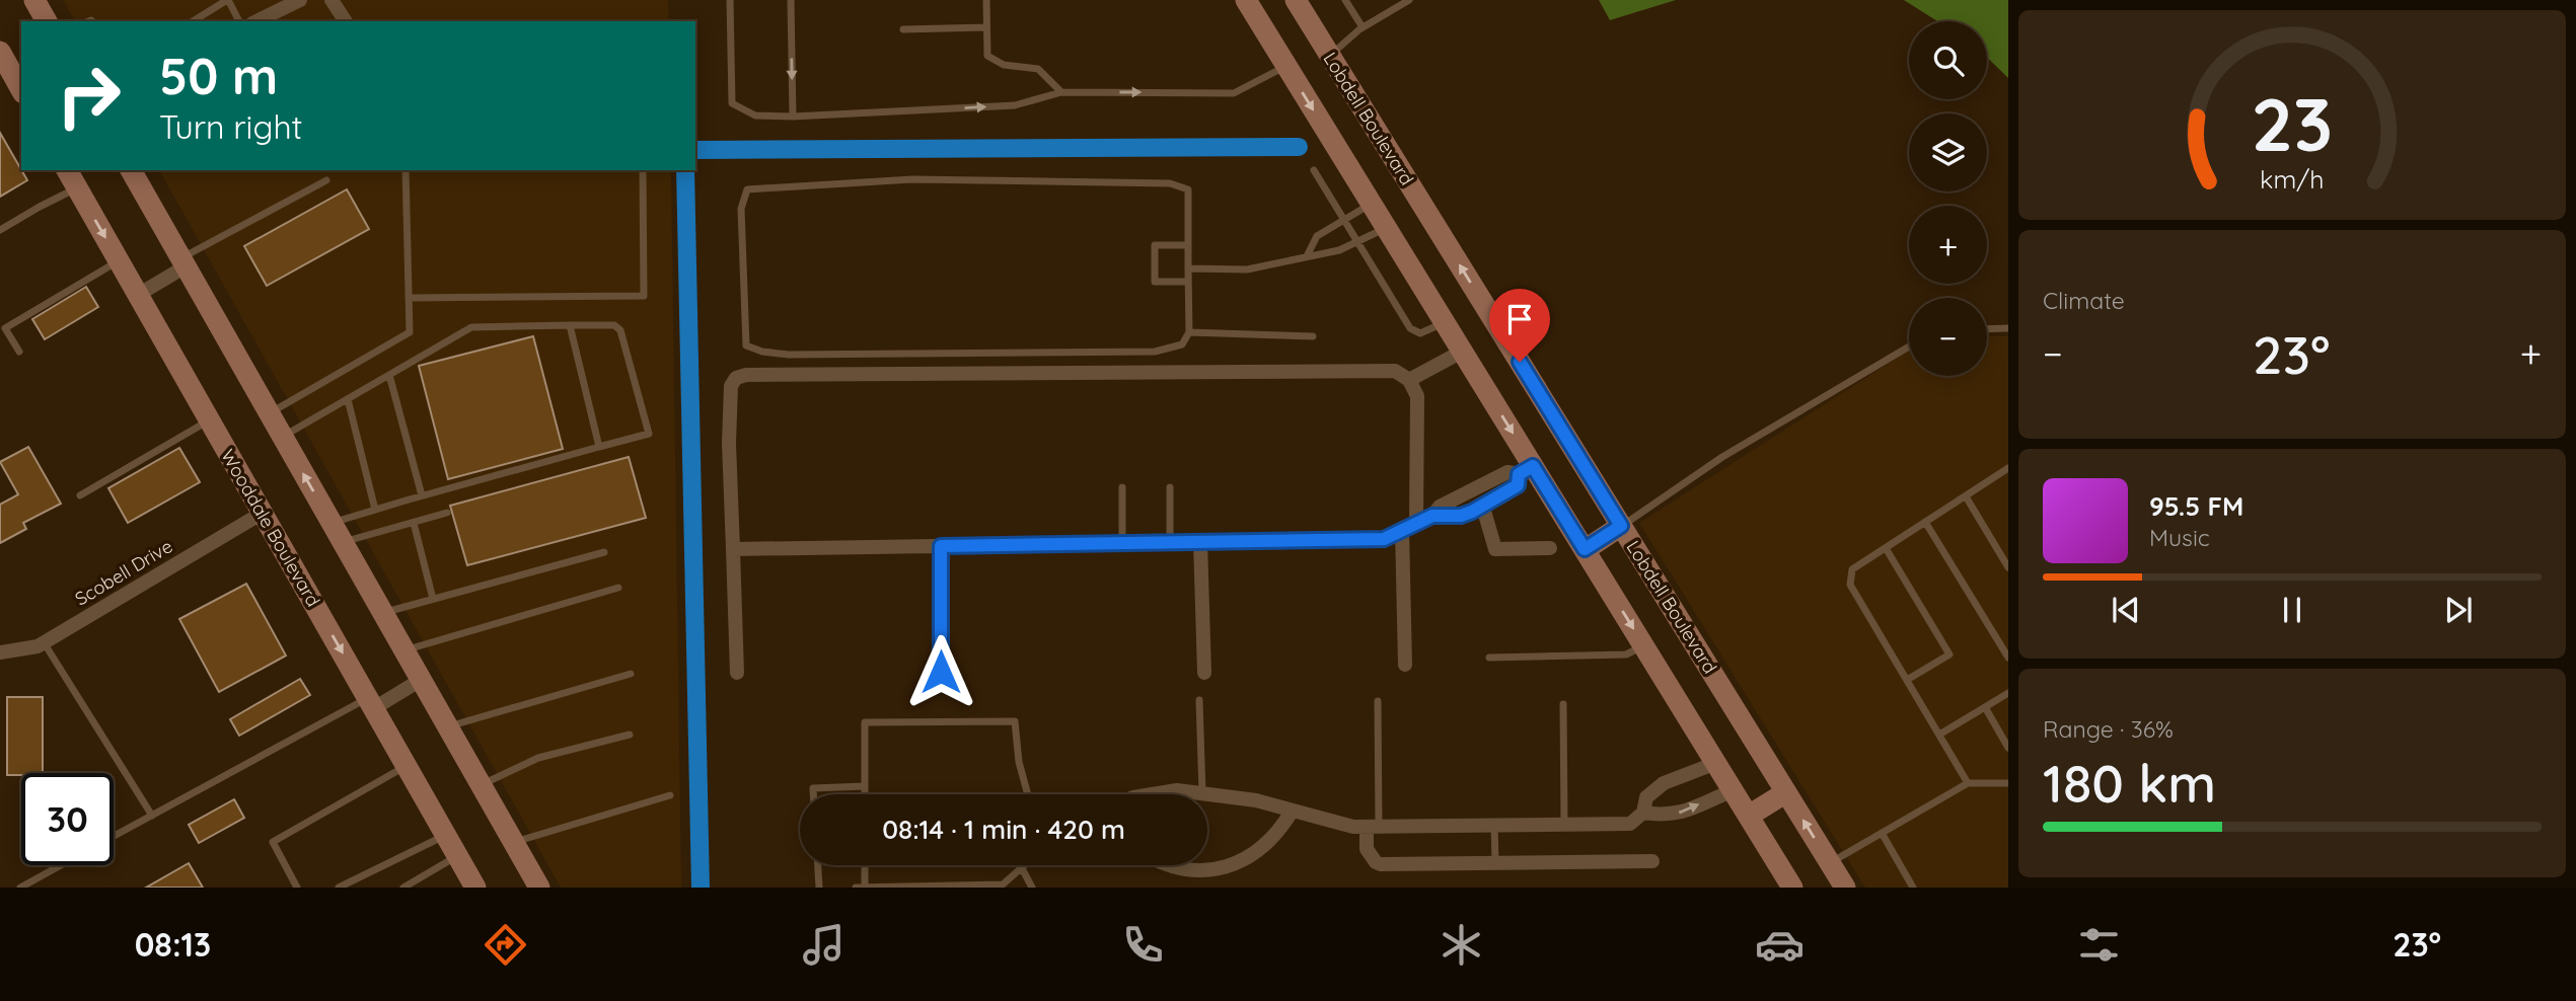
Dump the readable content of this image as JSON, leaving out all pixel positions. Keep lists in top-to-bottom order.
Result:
{
  "streets": {
    "main road": ["Lobdell Boulevard", "Wooddale Boulevard"],
    "street": ["Scobell Drive"]
  },
  "crossings": [
    ["Wooddale Boulevard", "Scobell Drive"]
  ],
  "page": {
    "map_buttons": ["+", "−"],
    "turn": ["50 m", "Turn right"],
    "tile": [
      "Climate",
      ["Range · 36%", "180 km"]
    ],
    "heat": ["−", "23°", "+"],
    "song": ["95.5 FM", "Music"],
    "limit": "30",
    "trip": "08:14 · 1 min · 420 m",
    "tabs": ["08:13", "23°"],
    "gauge": ["23", "km/h"]
  }
}
